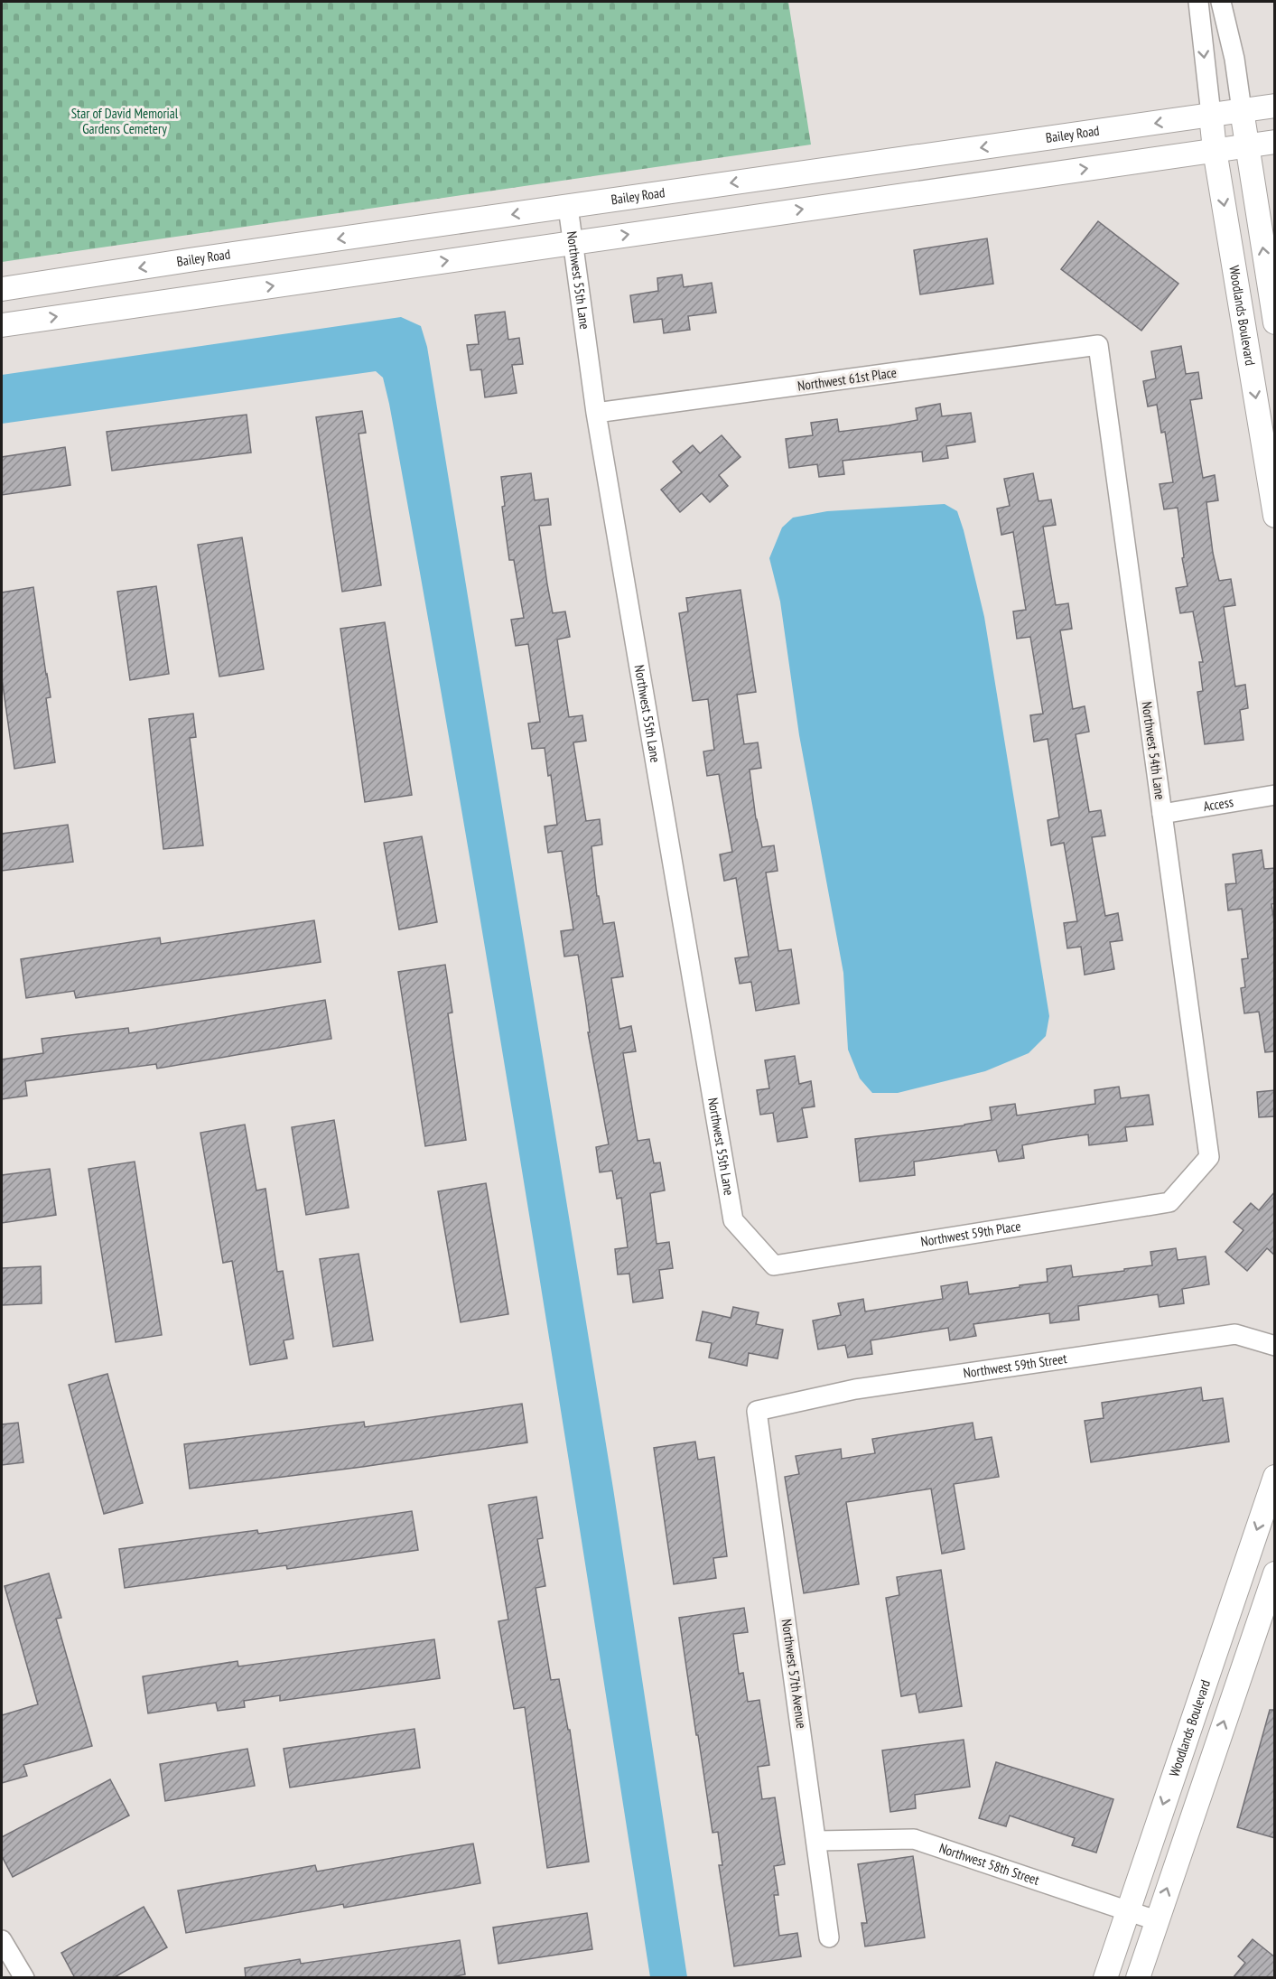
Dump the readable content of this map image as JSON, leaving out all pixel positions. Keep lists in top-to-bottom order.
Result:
{
  "streets": {
    "street": [
      "Bailey Road",
      "Northwest 55th Lane",
      "Woodlands Boulevard",
      "Northwest 61st Place",
      "Northwest 54th Lane",
      "Access",
      "Northwest 59th Place",
      "Northwest 59th Street",
      "Northwest 57th Avenue",
      "Northwest 58th Street"
    ]
  },
  "crossings": [
    ["Bailey Road", "Northwest 55th Lane"],
    ["Bailey Road", "Woodlands Boulevard"],
    ["Northwest 55th Lane", "Northwest 61st Place"],
    ["Northwest 55th Lane", "Northwest 59th Place"],
    ["Woodlands Boulevard", "Northwest 58th Street"],
    ["Northwest 61st Place", "Northwest 54th Lane"],
    ["Northwest 54th Lane", "Access"],
    ["Northwest 54th Lane", "Northwest 59th Place"],
    ["Northwest 59th Street", "Northwest 57th Avenue"],
    ["Northwest 57th Avenue", "Northwest 58th Street"]
  ],
  "parks": ["Star of David Memorial Gardens Cemetery"]
}
